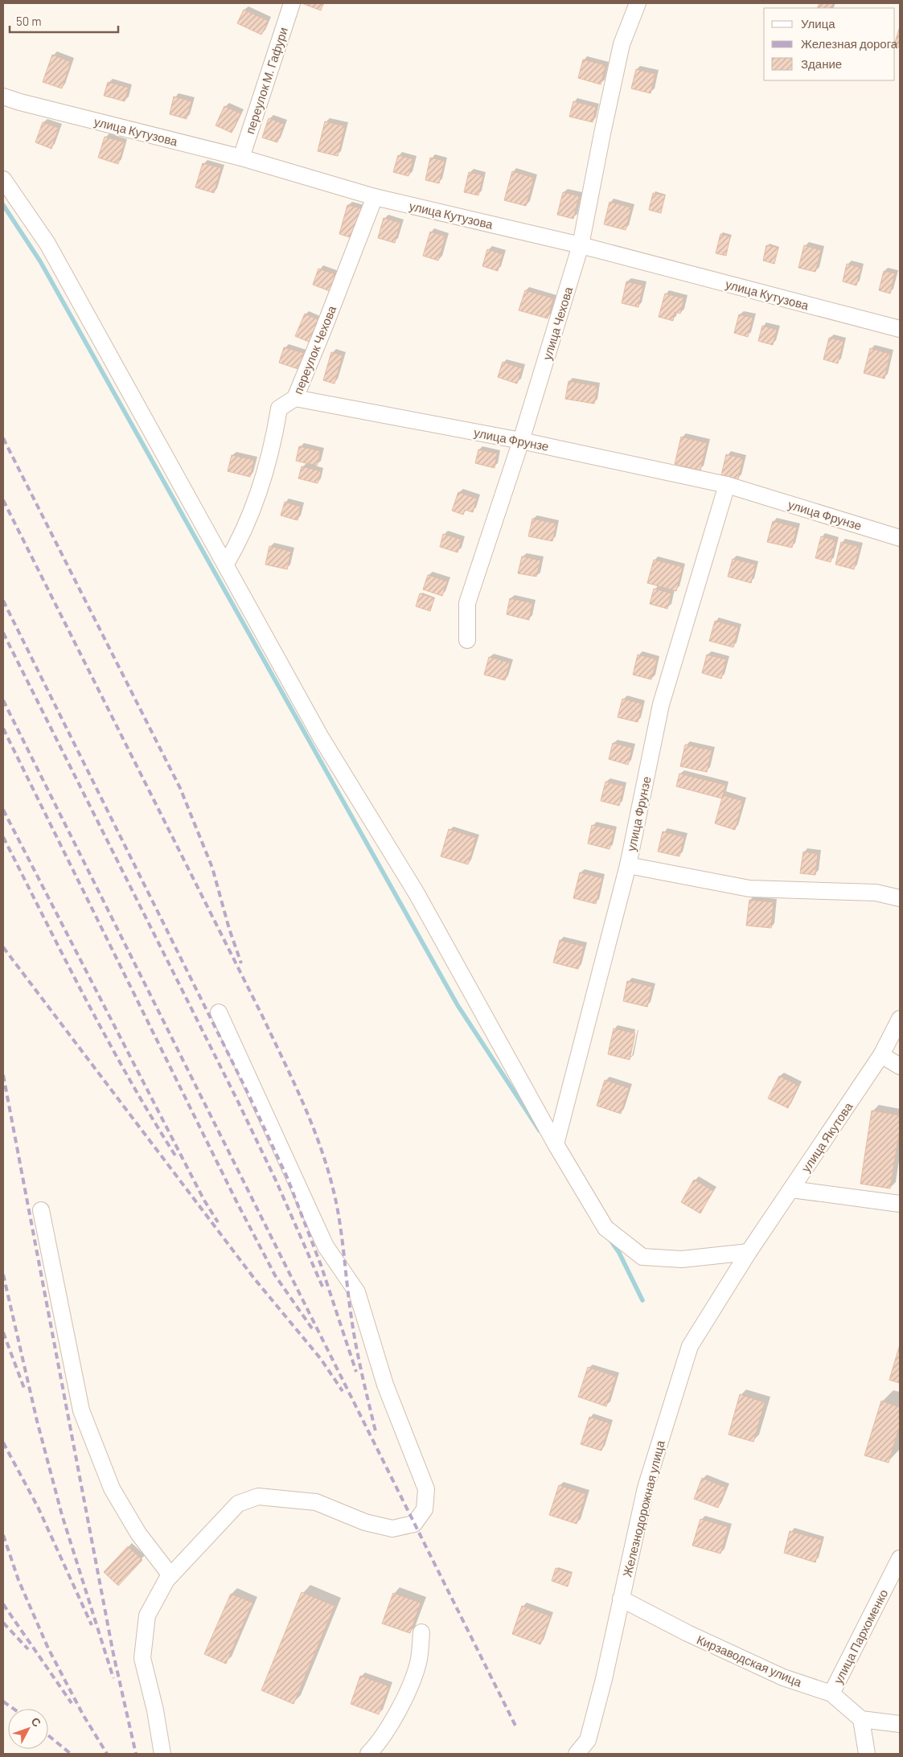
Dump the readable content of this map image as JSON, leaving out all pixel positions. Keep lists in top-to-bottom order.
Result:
{
  "streets": {
    "street": [
      "переулок М. Гафури",
      "улица Кутузова",
      "улица Чехова",
      "переулок Чехова",
      "улица Фрунзе",
      "улица Якутова",
      "Железнодорожная улица",
      "улица Пархоменко",
      "Кирзаводская улица"
    ]
  },
  "crossings": [
    ["переулок М. Гафури", "улица Кутузова"],
    ["улица Кутузова", "улица Чехова"],
    ["улица Кутузова", "переулок Чехова"],
    ["улица Чехова", "улица Фрунзе"],
    ["переулок Чехова", "улица Фрунзе"],
    ["улица Якутова", "Железнодорожная улица"],
    ["Железнодорожная улица", "Кирзаводская улица"],
    ["улица Пархоменко", "Кирзаводская улица"]
  ],
  "legend": ["Улица", "Железная дорога", "Здание"],
  "scale_bar": "50 m",
  "north": "top right"
}
